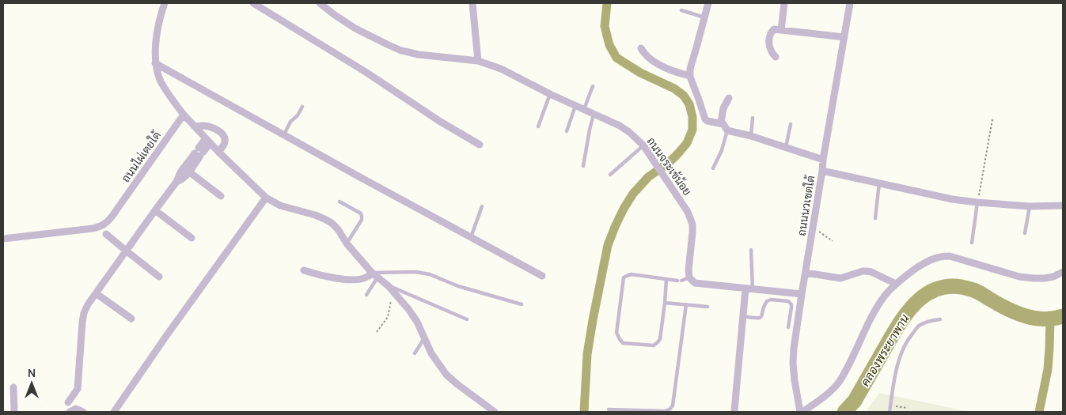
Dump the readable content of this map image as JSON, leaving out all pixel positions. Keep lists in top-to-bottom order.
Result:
{
  "streets": {
    "street": ["ถนนไผ่เตยใต้", "ถนนจระเข้น้อย", "ถนนนวเขตใต้"]
  },
  "water": ["คลองพระยาพาน"],
  "north": "top"
}
